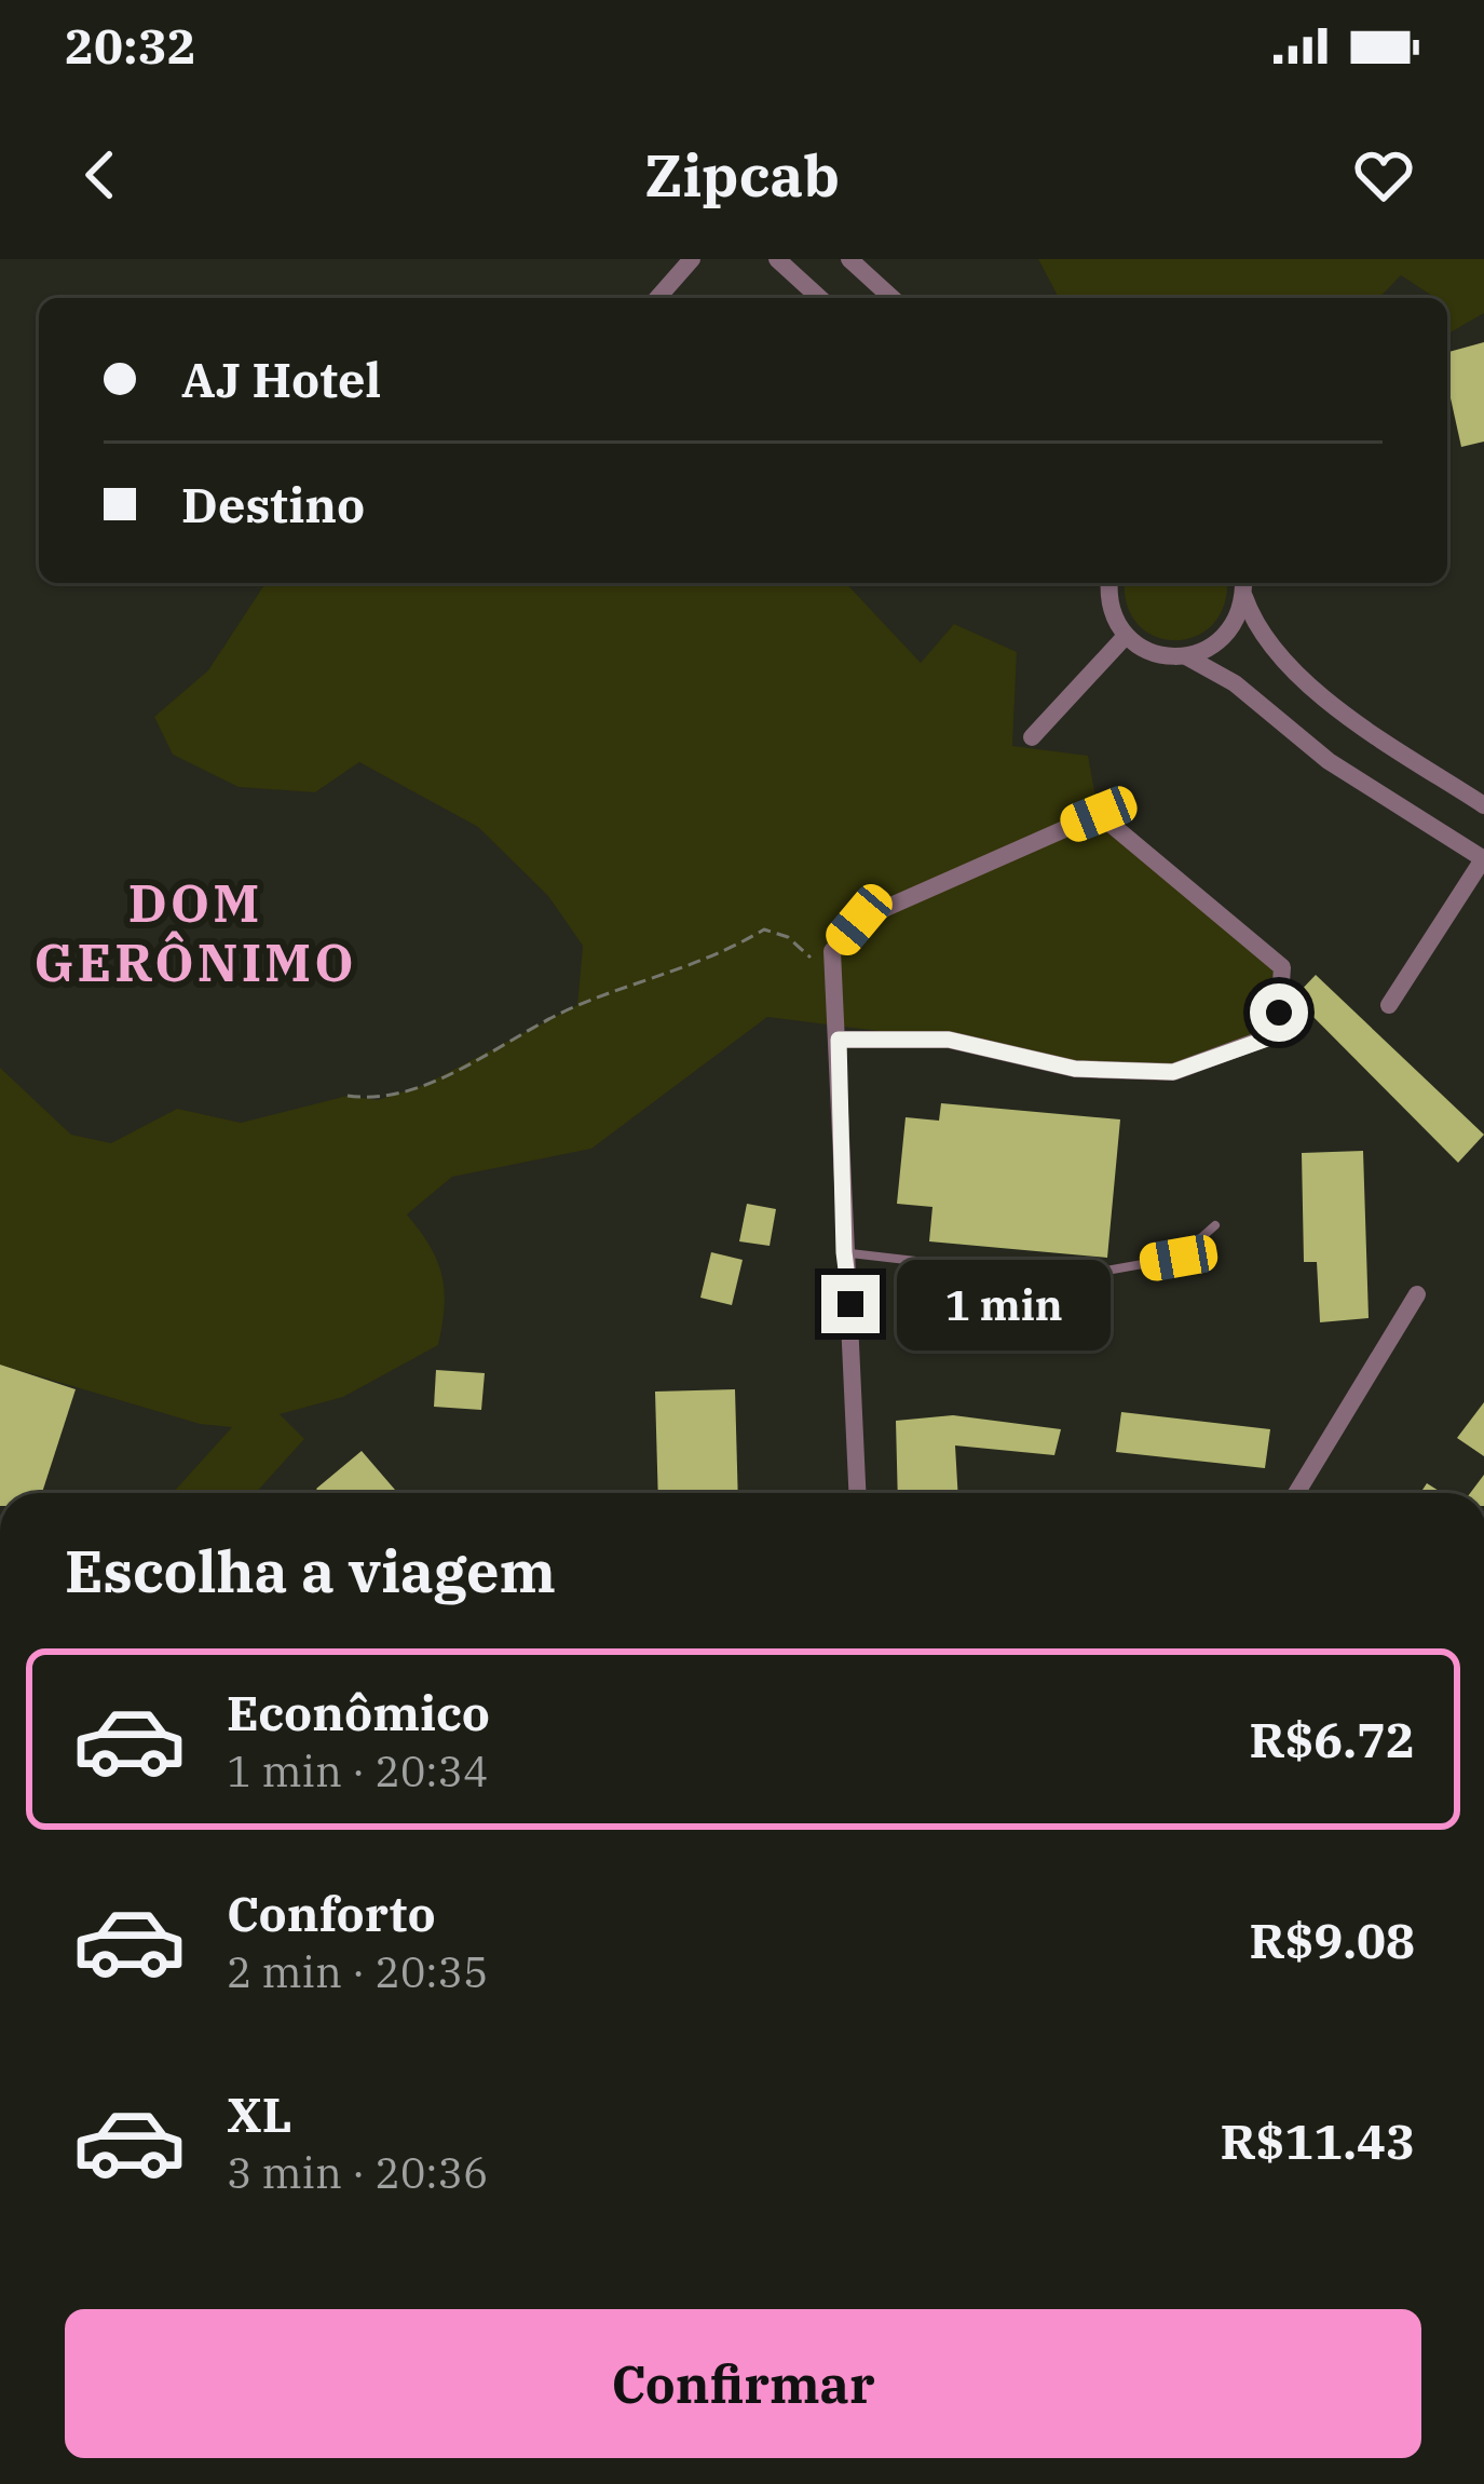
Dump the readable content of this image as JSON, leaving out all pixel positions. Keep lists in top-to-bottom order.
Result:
{
  "districts": ["DOM GERÔNIMO"],
  "page": {
    "status": "20:32",
    "header": "Zipcab",
    "banner": ["AJ Hotel", "Destino"],
    "bubble": "1 min",
    "heading": "Escolha a viagem",
    "list": [
      {
        "name": "Econômico",
        "note": "1 min · 20:34",
        "value": "R$6.72"
      },
      {
        "name": "Conforto",
        "note": "2 min · 20:35",
        "value": "R$9.08"
      },
      {
        "name": "XL",
        "note": "3 min · 20:36",
        "value": "R$11.43"
      }
    ],
    "buttons": "Confirmar"
  }
}
